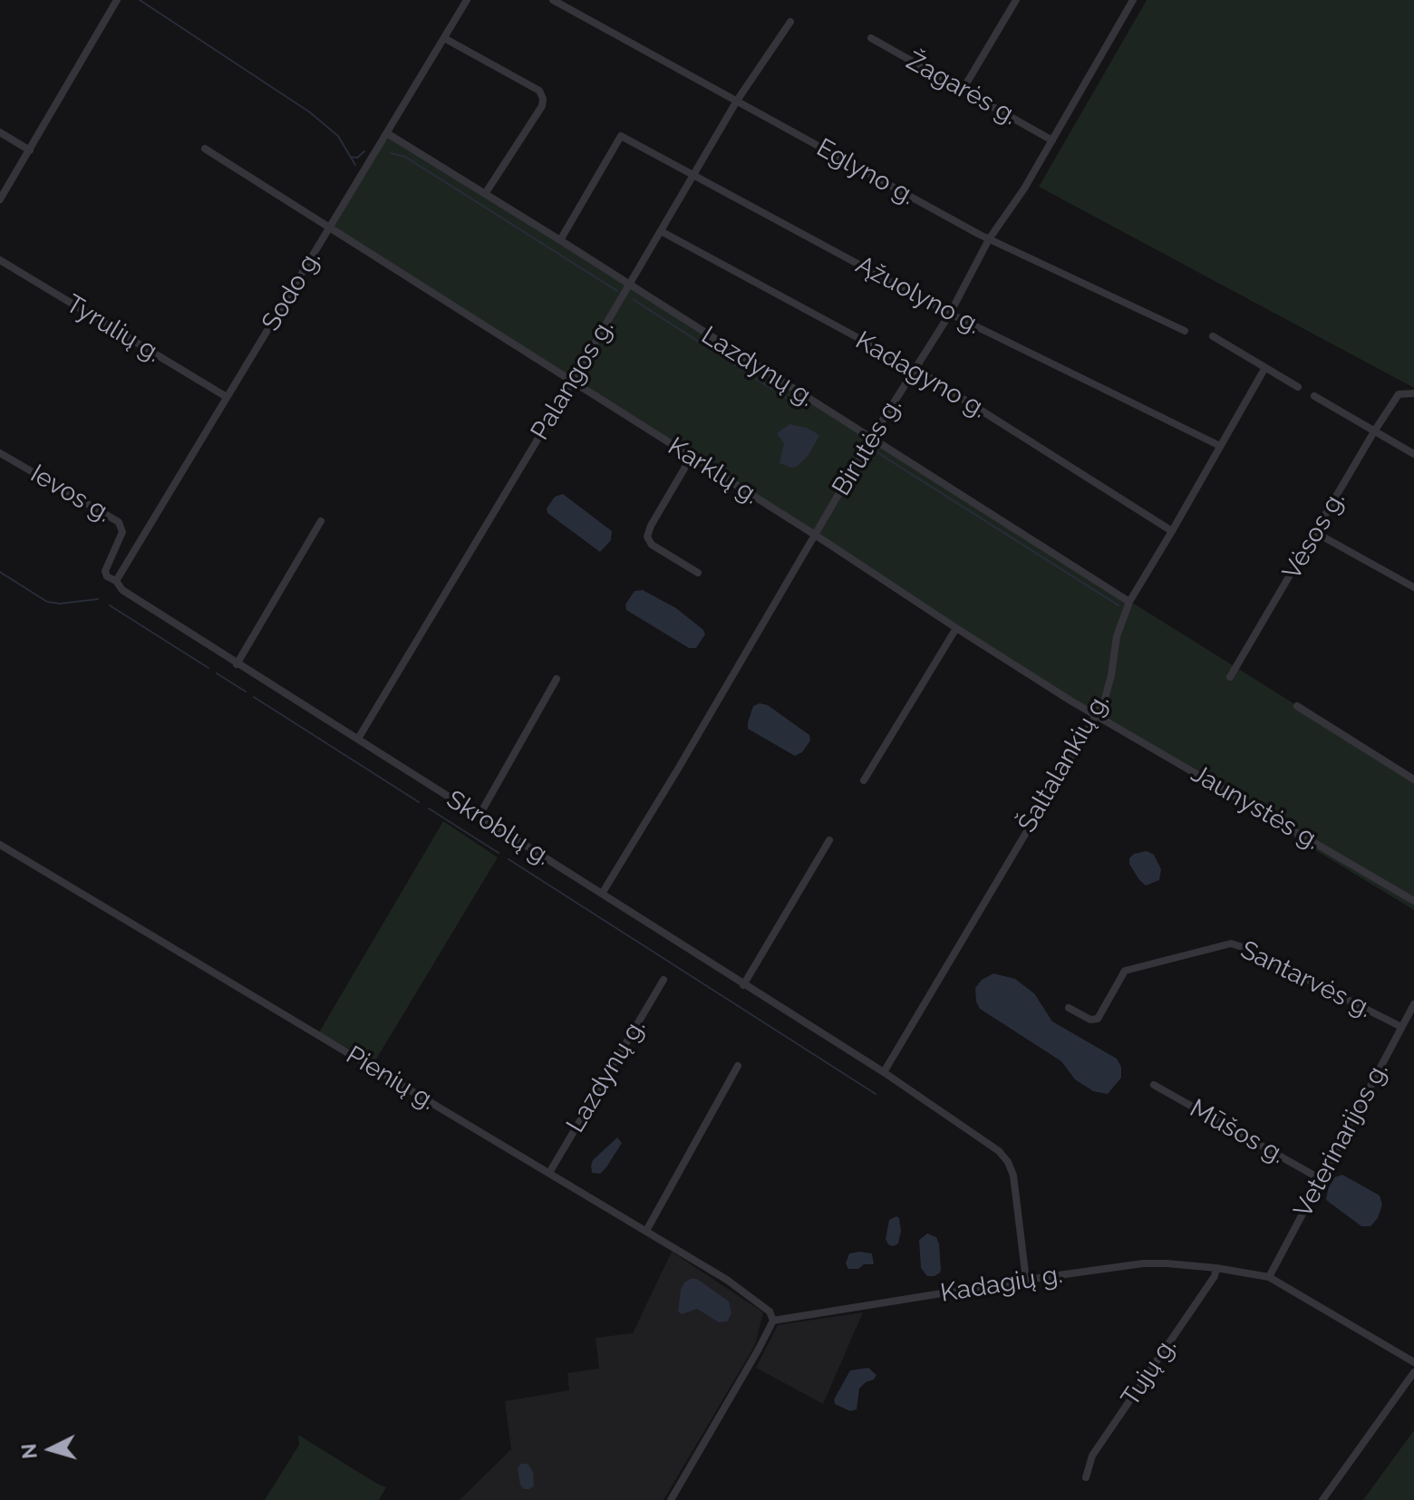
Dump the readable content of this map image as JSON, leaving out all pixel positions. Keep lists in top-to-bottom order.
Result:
{
  "streets": {
    "street": [
      "Žagarės g.",
      "Eglyno g.",
      "Sodo g.",
      "Ąžuolyno g.",
      "Tyrulių g.",
      "Lazdynų g.",
      "Kadagyno g.",
      "Palangos g.",
      "Birutės g.",
      "Karklų g.",
      "Ievos g.",
      "Vėsos g.",
      "Šaltalankių g.",
      "Jaunystės g.",
      "Skroblų g.",
      "Santarvės g.",
      "Pienių g.",
      "Mūšos g.",
      "Veterinarijos g.",
      "Kadagių g.",
      "Tujų g."
    ]
  },
  "crossings": [
    ["Žagarės g.", "Birutės g."],
    ["Eglyno g.", "Palangos g."],
    ["Eglyno g.", "Birutės g."],
    ["Sodo g.", "Tyrulių g."],
    ["Sodo g.", "Lazdynų g."],
    ["Sodo g.", "Karklų g."],
    ["Sodo g.", "Ievos g."],
    ["Sodo g.", "Skroblų g."],
    ["Ąžuolyno g.", "Lazdynų g."],
    ["Ąžuolyno g.", "Palangos g."],
    ["Ąžuolyno g.", "Birutės g."],
    ["Ąžuolyno g.", "Šaltalankių g."],
    ["Lazdynų g.", "Palangos g."],
    ["Lazdynų g.", "Birutės g."],
    ["Lazdynų g.", "Šaltalankių g."],
    ["Lazdynų g.", "Pienių g."],
    ["Kadagyno g.", "Palangos g."],
    ["Kadagyno g.", "Birutės g."],
    ["Kadagyno g.", "Šaltalankių g."],
    ["Palangos g.", "Karklų g."],
    ["Palangos g.", "Skroblų g."],
    ["Birutės g.", "Karklų g."],
    ["Birutės g.", "Skroblų g."],
    ["Karklų g.", "Šaltalankių g."],
    ["Karklų g.", "Jaunystės g."],
    ["Ievos g.", "Skroblų g."],
    ["Šaltalankių g.", "Jaunystės g."],
    ["Šaltalankių g.", "Skroblų g."],
    ["Skroblų g.", "Kadagių g."],
    ["Santarvės g.", "Veterinarijos g."],
    ["Pienių g.", "Kadagių g."],
    ["Mūšos g.", "Veterinarijos g."],
    ["Veterinarijos g.", "Kadagių g."],
    ["Kadagių g.", "Tujų g."]
  ],
  "north": "left"
}
